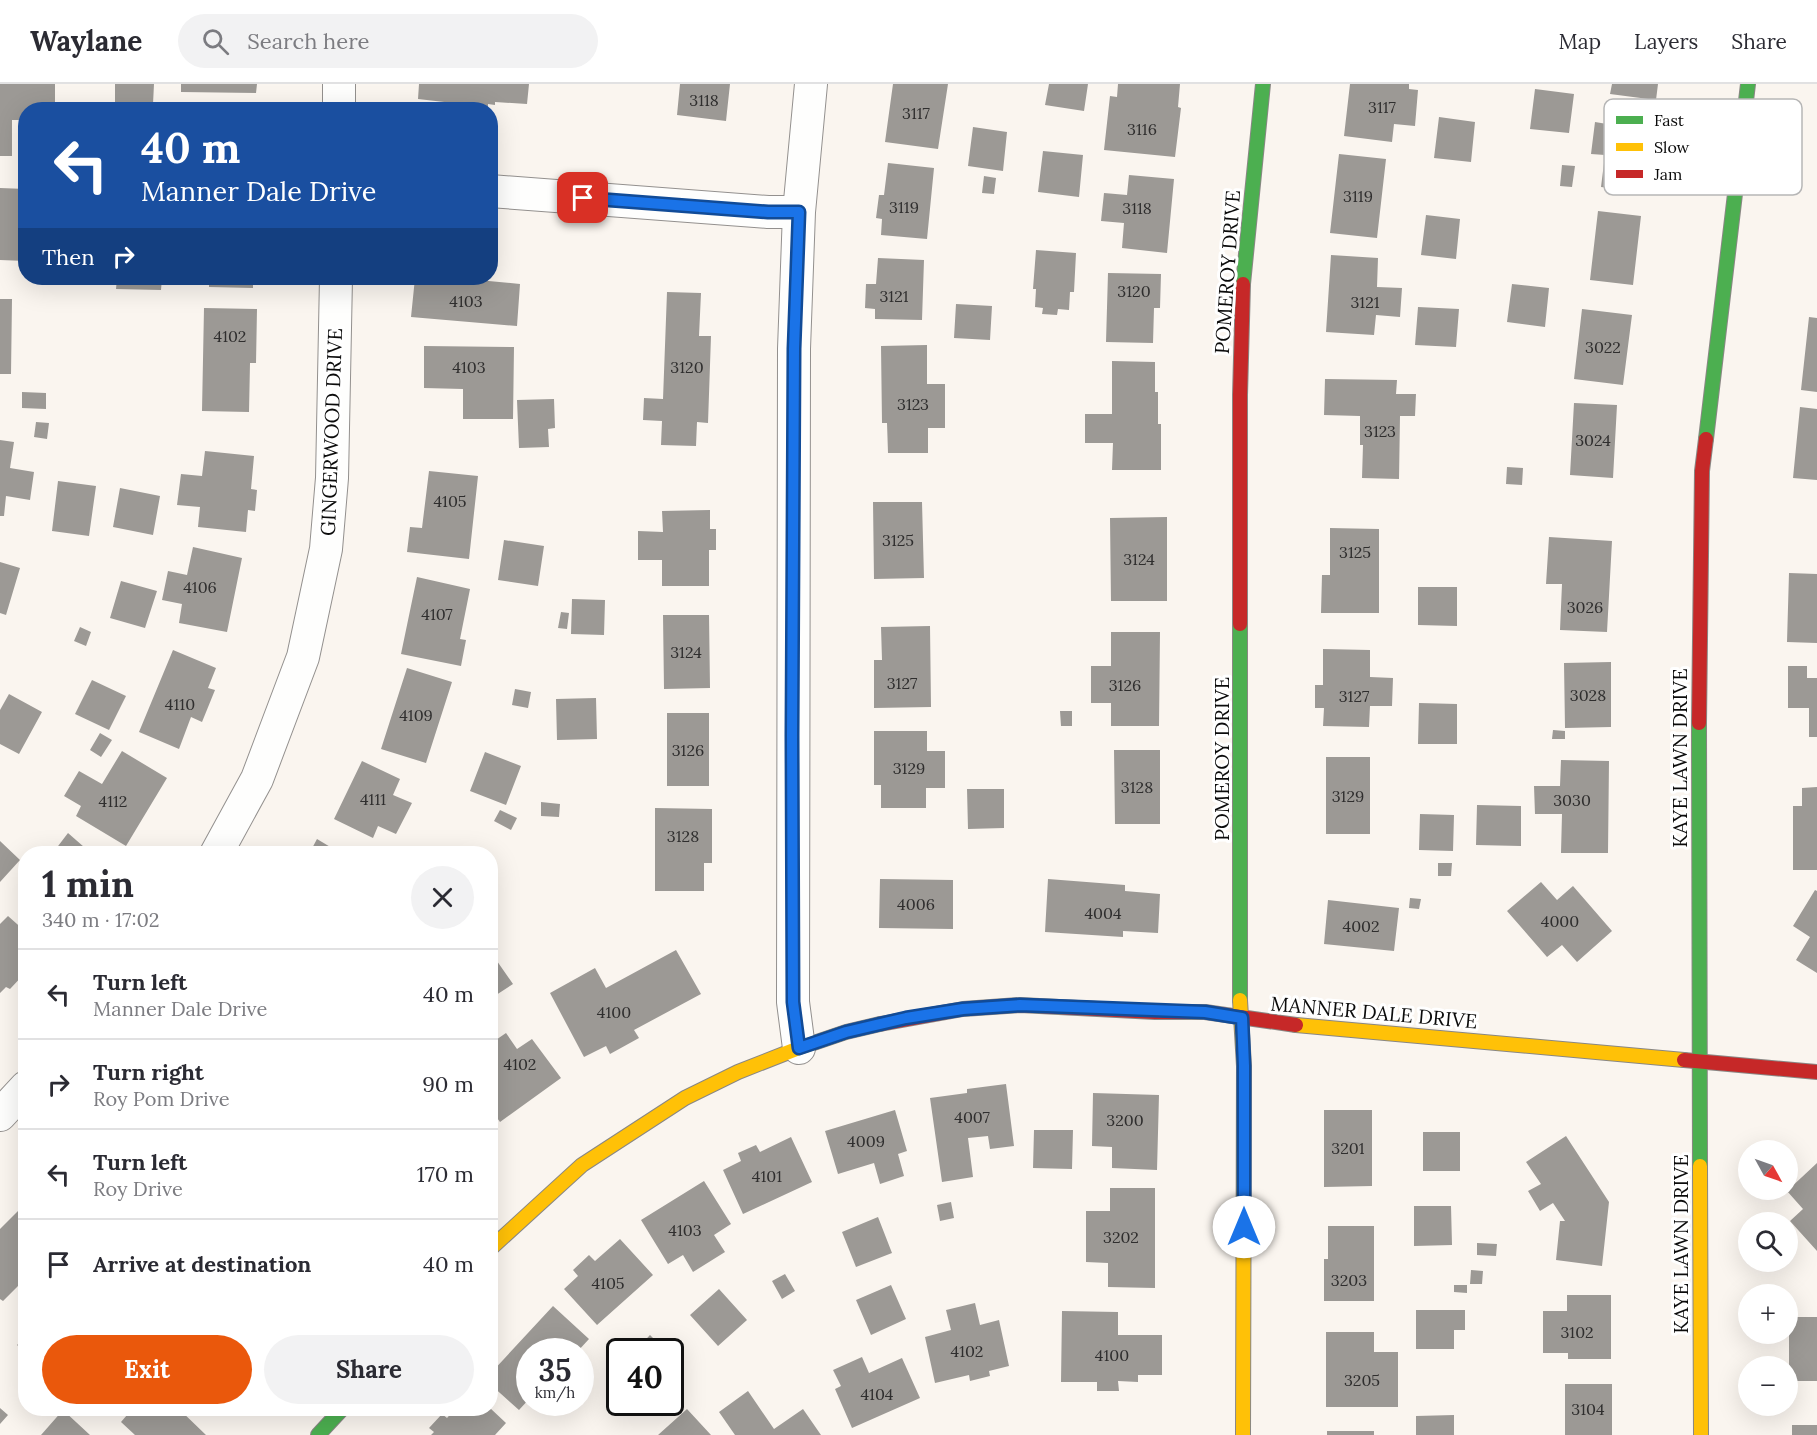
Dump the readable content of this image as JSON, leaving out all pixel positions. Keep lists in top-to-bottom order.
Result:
{
  "streets": {
    "street": [
      "POMEROY DRIVE",
      "GINGERWOOD DRIVE",
      "KAYE LAWN DRIVE",
      "MANNER DALE DRIVE"
    ]
  },
  "crossings": [
    ["POMEROY DRIVE", "MANNER DALE DRIVE"],
    ["KAYE LAWN DRIVE", "MANNER DALE DRIVE"]
  ],
  "house_numbers": [
    "3118",
    "3117",
    "3117",
    "3116",
    "3119",
    "3119",
    "3118",
    "3120",
    "3121",
    "4103",
    "3121",
    "4102",
    "3022",
    "4103",
    "3120",
    "3123",
    "3123",
    "3024",
    "4105",
    "3125",
    "3125",
    "3124",
    "4106",
    "3026",
    "4107",
    "3124",
    "3127",
    "3126",
    "3028",
    "3127",
    "4110",
    "4109",
    "3126",
    "3129",
    "3128",
    "3129",
    "4111",
    "3030",
    "4112",
    "3128",
    "4006",
    "4004",
    "4000",
    "4002",
    "4100",
    "4102",
    "4007",
    "3200",
    "4009",
    "3201",
    "4101",
    "4103",
    "3202",
    "3203",
    "4105",
    "3102",
    "4102",
    "4100",
    "3205",
    "4104",
    "3104"
  ],
  "legend": ["Fast", "Slow", "Jam"],
  "north": "bottom right",
  "page": {
    "header": "Waylane",
    "search": "Search here",
    "nav": ["Map", "Layers", "Share"],
    "turn": ["40 m", "Manner Dale Drive"],
    "then": "Then",
    "heading": ["1 min", "340 m · 17:02"],
    "list": [
      {
        "name": "Turn left",
        "note": "Manner Dale Drive",
        "value": "40 m"
      },
      {
        "name": "Turn right",
        "note": "Roy Pom Drive",
        "value": "90 m"
      },
      {
        "name": "Turn left",
        "note": "Roy Drive",
        "value": "170 m"
      },
      {
        "name": "Arrive at destination",
        "value": "40 m"
      }
    ],
    "map_buttons": ["+", "−"],
    "buttons": ["Exit", "Share"],
    "speed": "35 km/h",
    "limit": "40"
  }
}
